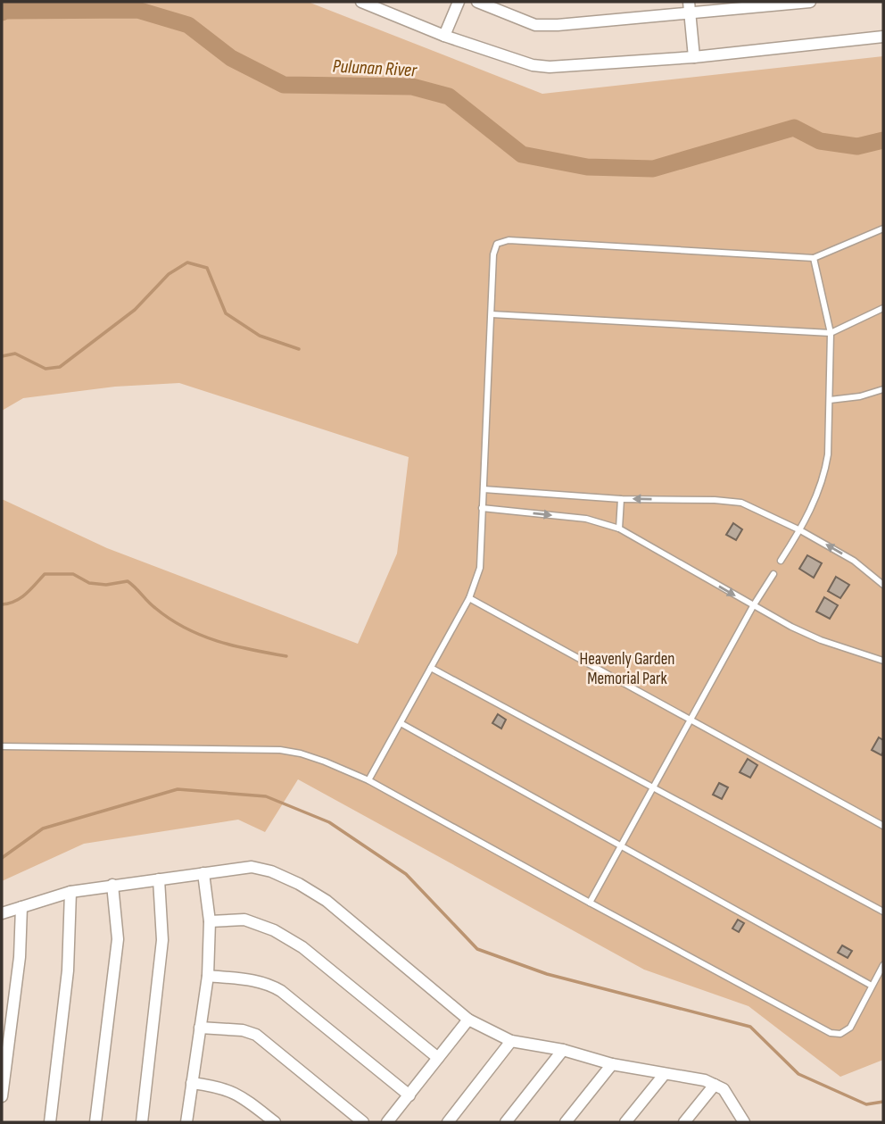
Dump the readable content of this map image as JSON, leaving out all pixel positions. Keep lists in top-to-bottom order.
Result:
{
  "water": ["Pulunan River"],
  "parks": ["Heavenly Garden Memorial Park"]
}
